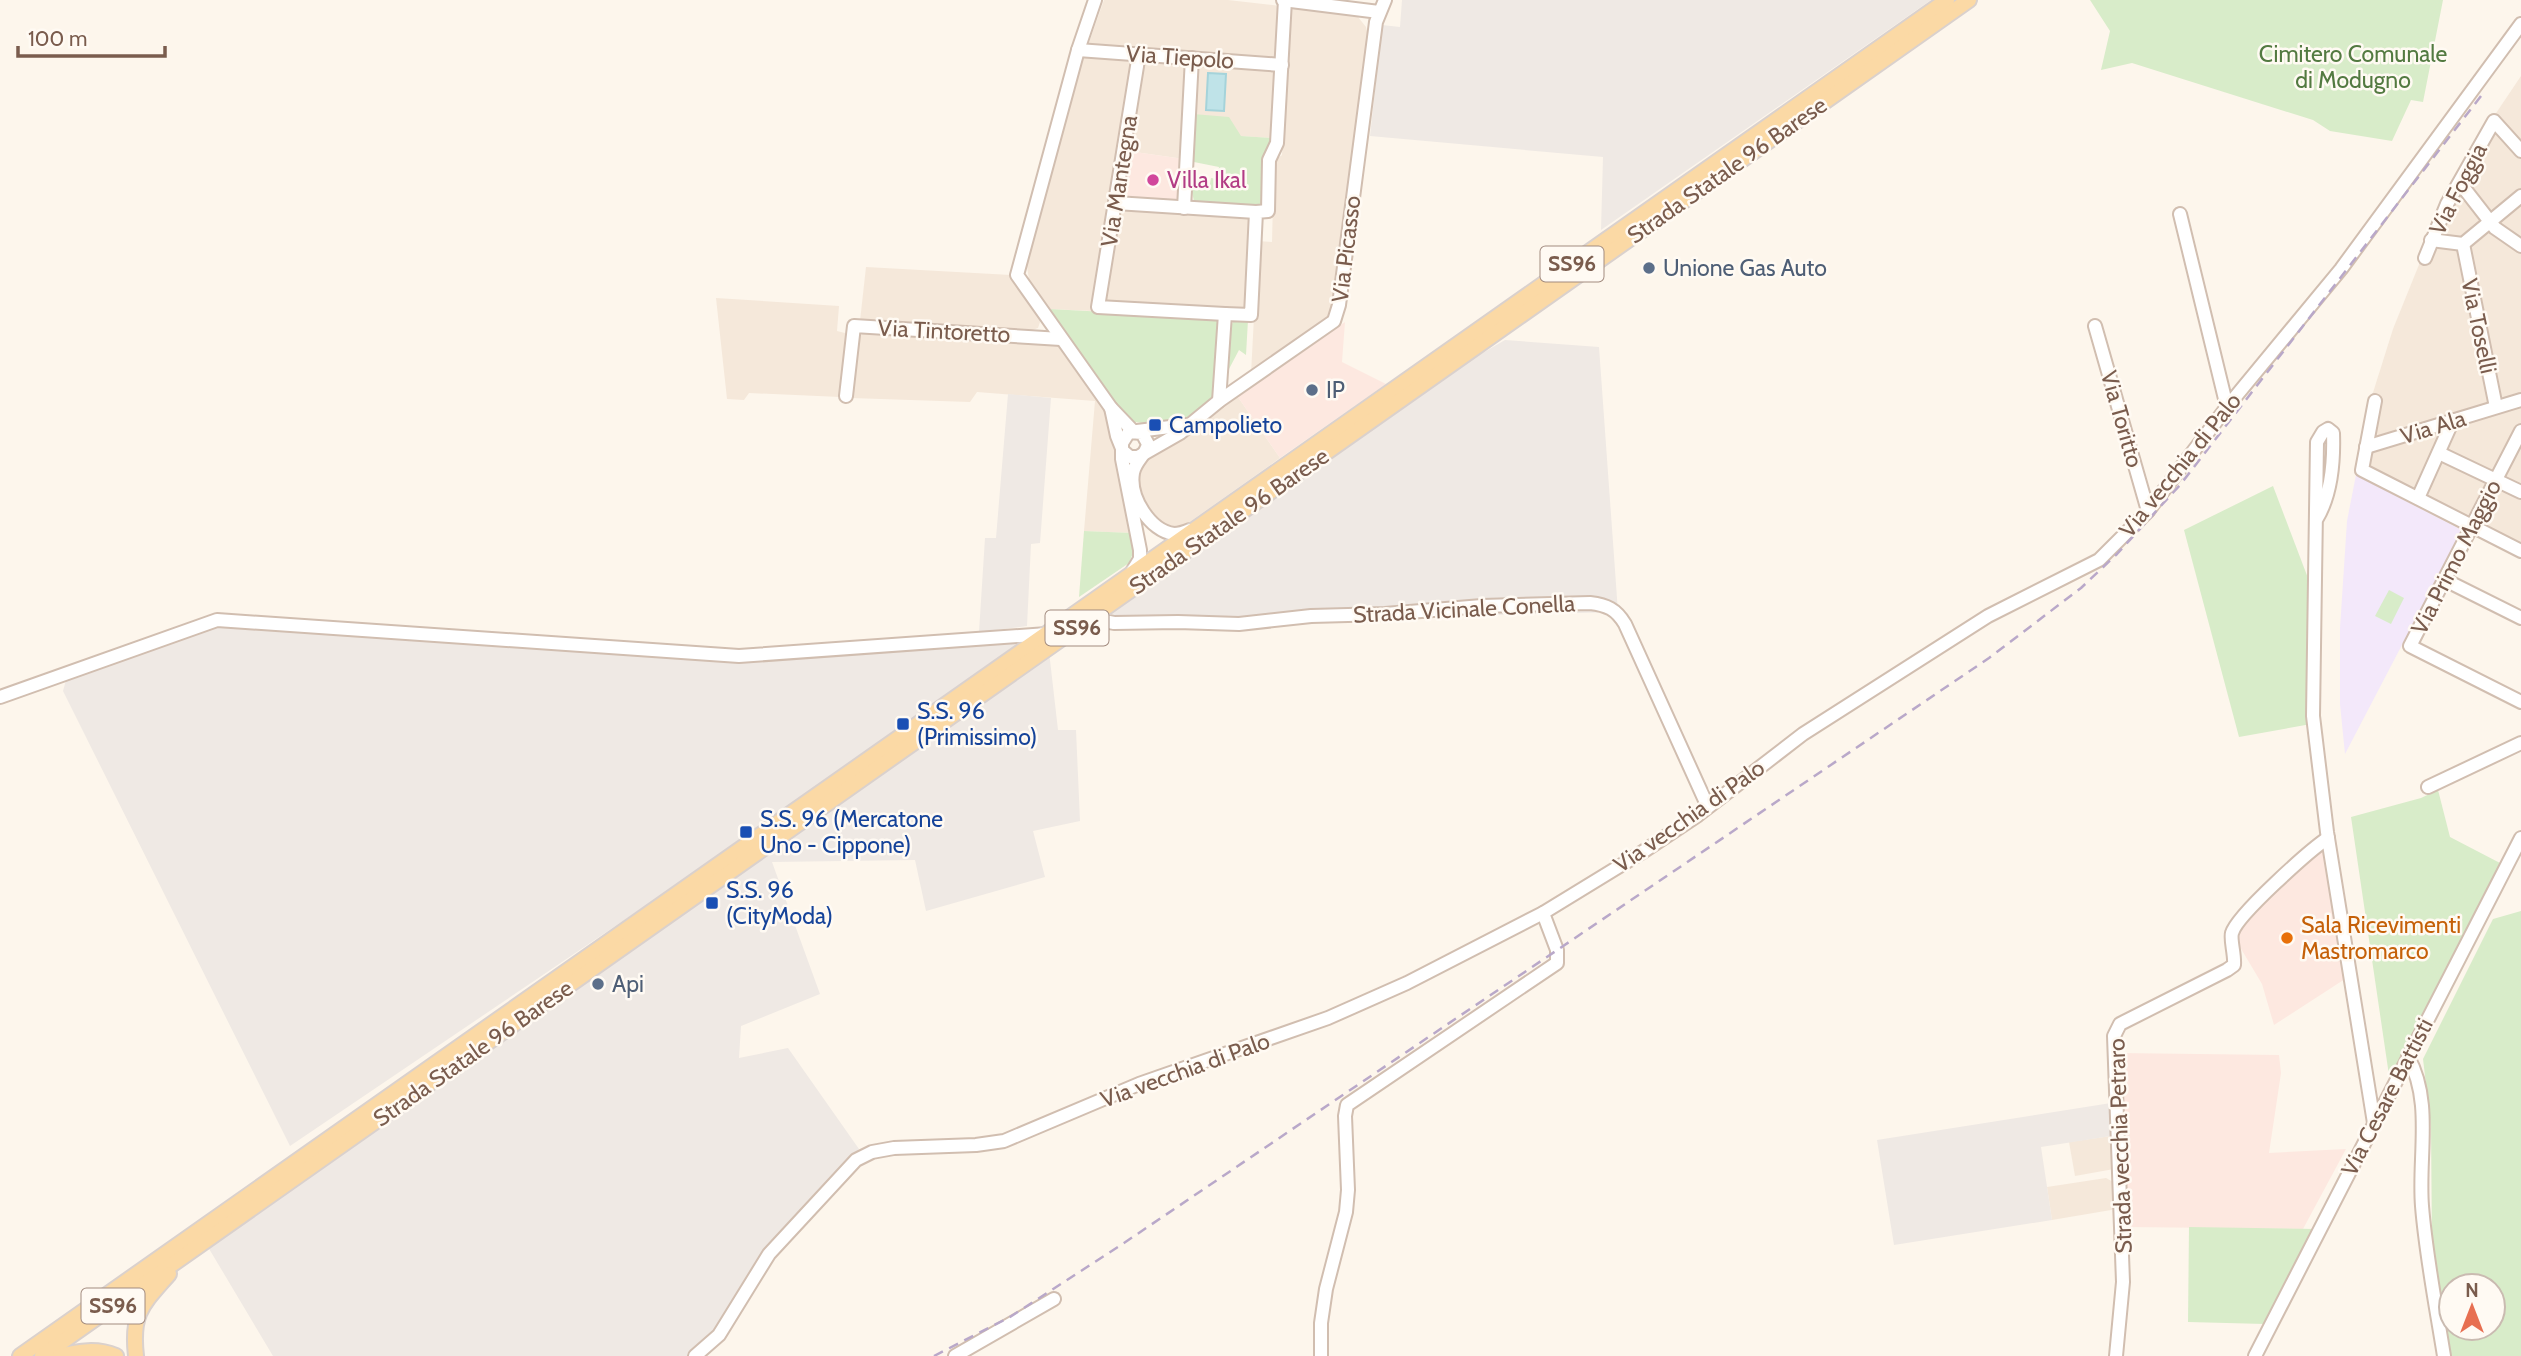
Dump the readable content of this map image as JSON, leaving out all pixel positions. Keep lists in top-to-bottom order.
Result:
{
  "streets": {
    "main road": ["Strada Statale 96 Barese", "SS96"],
    "street": [
      "Via Tiepolo",
      "Via Mantegna",
      "Via Foggia",
      "Via Picasso",
      "Via Toselli",
      "Via Tintoretto",
      "Via Toritto",
      "Via Ala",
      "Via vecchia di Palo",
      "Via Primo Maggio",
      "Strada Vicinale Conella",
      "Via Cesare Battisti",
      "Strada vecchia Petraro"
    ]
  },
  "crossings": [
    ["Via Tiepolo", "Via Mantegna"],
    ["Strada Statale 96 Barese", "Strada Vicinale Conella"],
    ["Via Toselli", "Via Ala"],
    ["Via Toritto", "Via vecchia di Palo"],
    ["Via vecchia di Palo", "Strada Vicinale Conella"]
  ],
  "parks": ["Cimitero Comunale di Modugno"],
  "places": {
    "other": [
      "Villa Ikal",
      "Unione Gas Auto",
      "IP",
      "Sala Ricevimenti Mastromarco",
      "Api"
    ],
    "transit": [
      "Campolieto",
      "S.S. 96 (Primissimo)",
      "S.S. 96 (Mercatone Uno - Cippone)",
      "S.S. 96 (CityModa)"
    ]
  },
  "scale_bar": "100 m",
  "north": "top"
}
